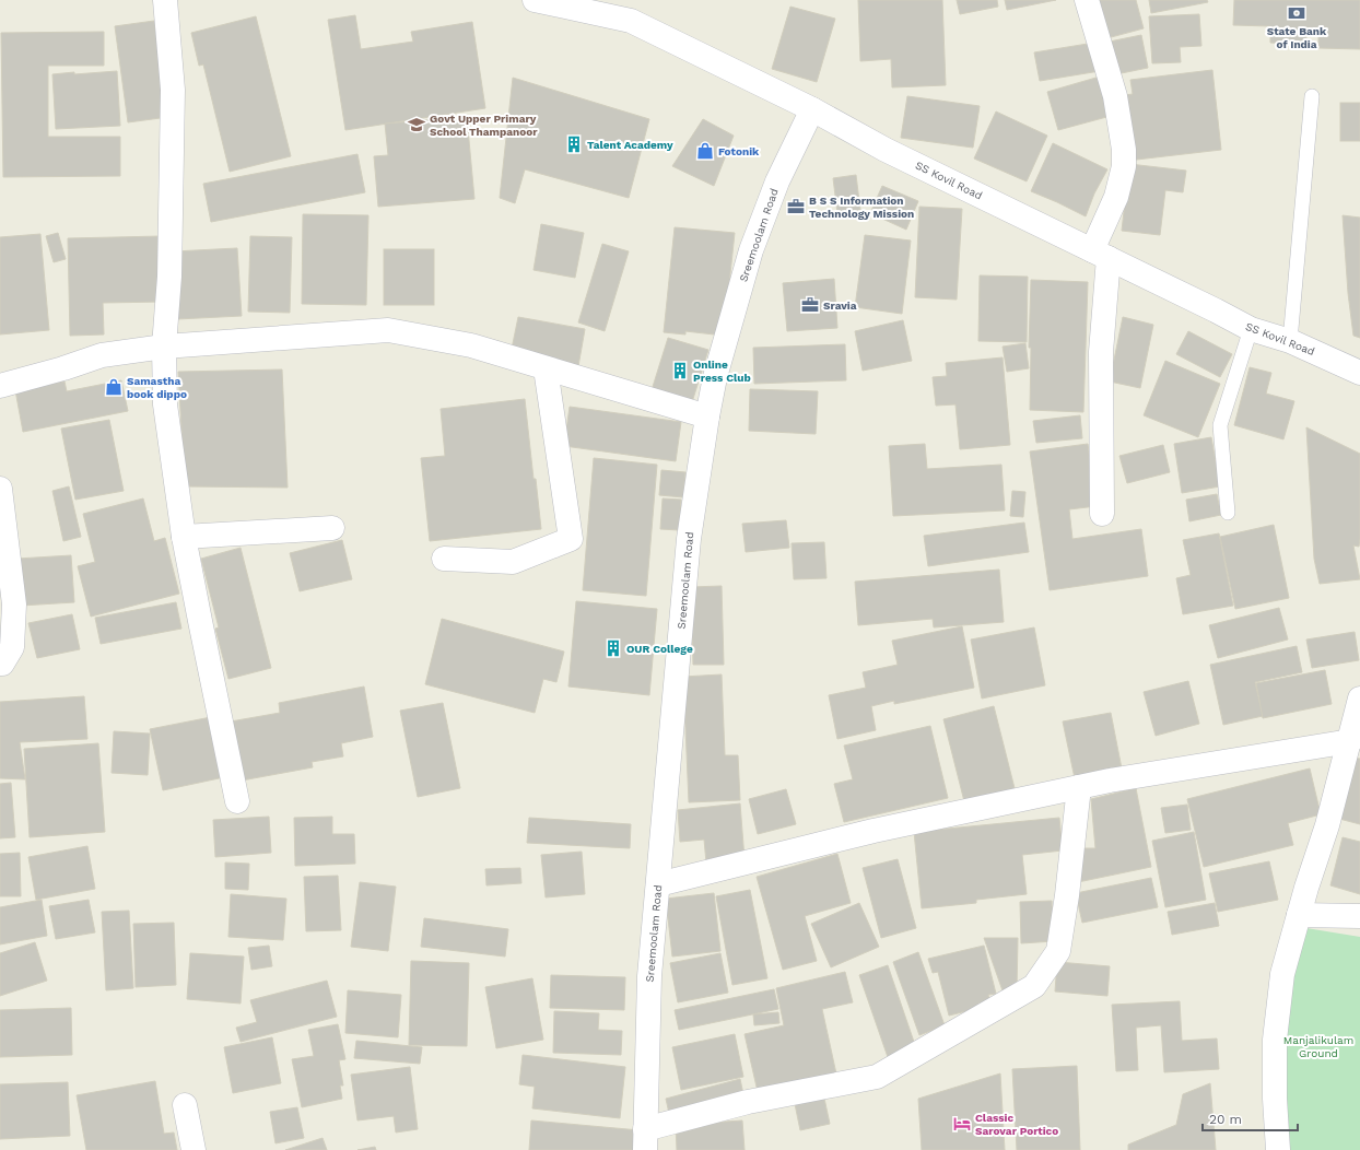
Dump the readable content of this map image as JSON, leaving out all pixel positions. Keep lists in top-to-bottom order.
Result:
{
  "streets": {
    "street": ["SS Kovil Road", "Sreemoolam Road"]
  },
  "crossings": [
    ["SS Kovil Road", "Sreemoolam Road"]
  ],
  "parks": ["Manjalikulam Ground"],
  "places": {
    "bank": ["State Bank of India"],
    "school or university": ["Govt Upper Primary School Thampanoor"],
    "building": ["Talent Academy", "Online Press Club", "OUR College"],
    "shop": ["Fotonik", "Samastha book dippo"],
    "office": ["B S S Information Technology Mission", "Sravia"],
    "hotel": ["Classic Sarovar Portico"]
  },
  "scale_bar": "20 m"
}
